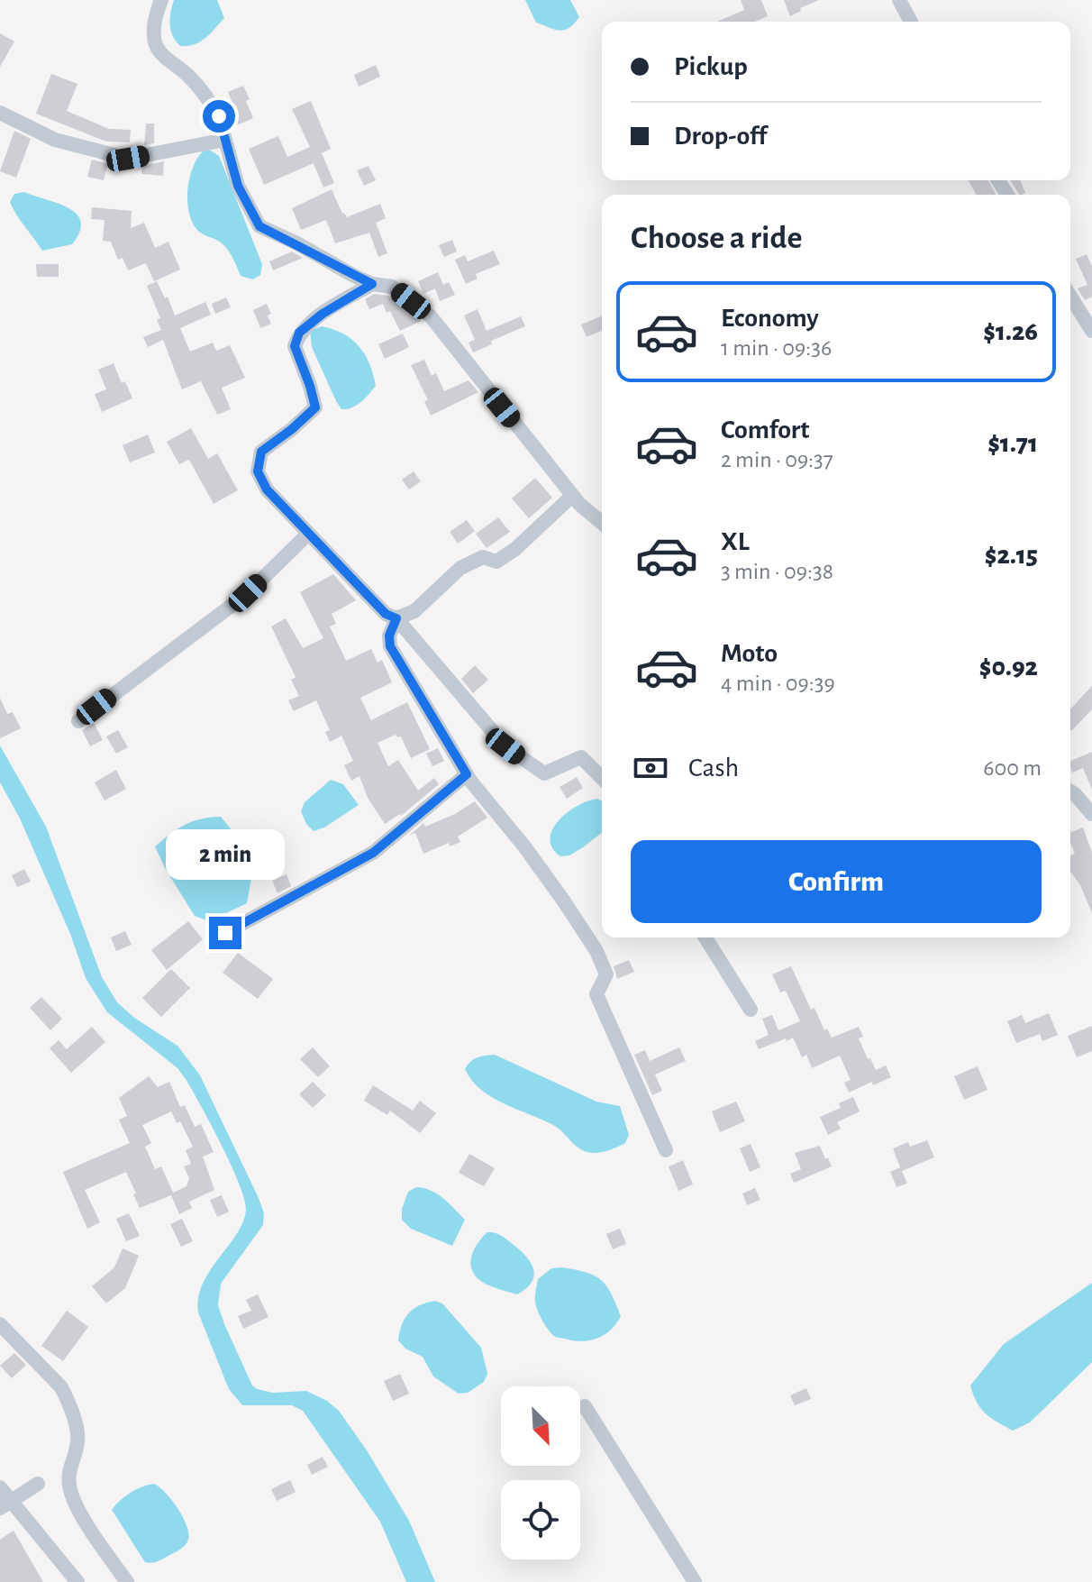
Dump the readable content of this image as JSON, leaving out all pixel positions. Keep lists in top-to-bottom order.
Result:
{
  "north": "bottom right",
  "page": {
    "banner": ["Pickup", "Drop-off"],
    "heading": "Choose a ride",
    "list": [
      {
        "name": "Economy",
        "note": "1 min · 09:36",
        "value": "$1.26"
      },
      {
        "name": "Comfort",
        "note": "2 min · 09:37",
        "value": "$1.71"
      },
      {
        "name": "XL",
        "note": "3 min · 09:38",
        "value": "$2.15"
      },
      {
        "name": "Moto",
        "note": "4 min · 09:39",
        "value": "$0.92"
      }
    ],
    "pay": ["Cash", "600 m"],
    "buttons": "Confirm",
    "bubble": "2 min"
  }
}
